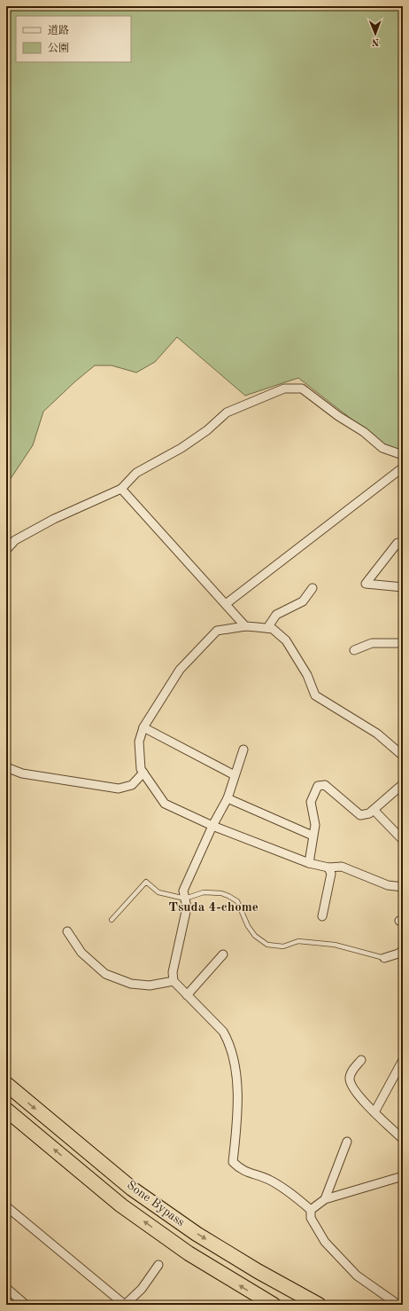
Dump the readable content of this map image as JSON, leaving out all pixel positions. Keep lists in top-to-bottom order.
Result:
{
  "streets": {
    "highway": ["Sone Bypass"]
  },
  "districts": ["Tsuda 4-chome"],
  "legend": ["道路", "公園"],
  "north": "bottom"
}
